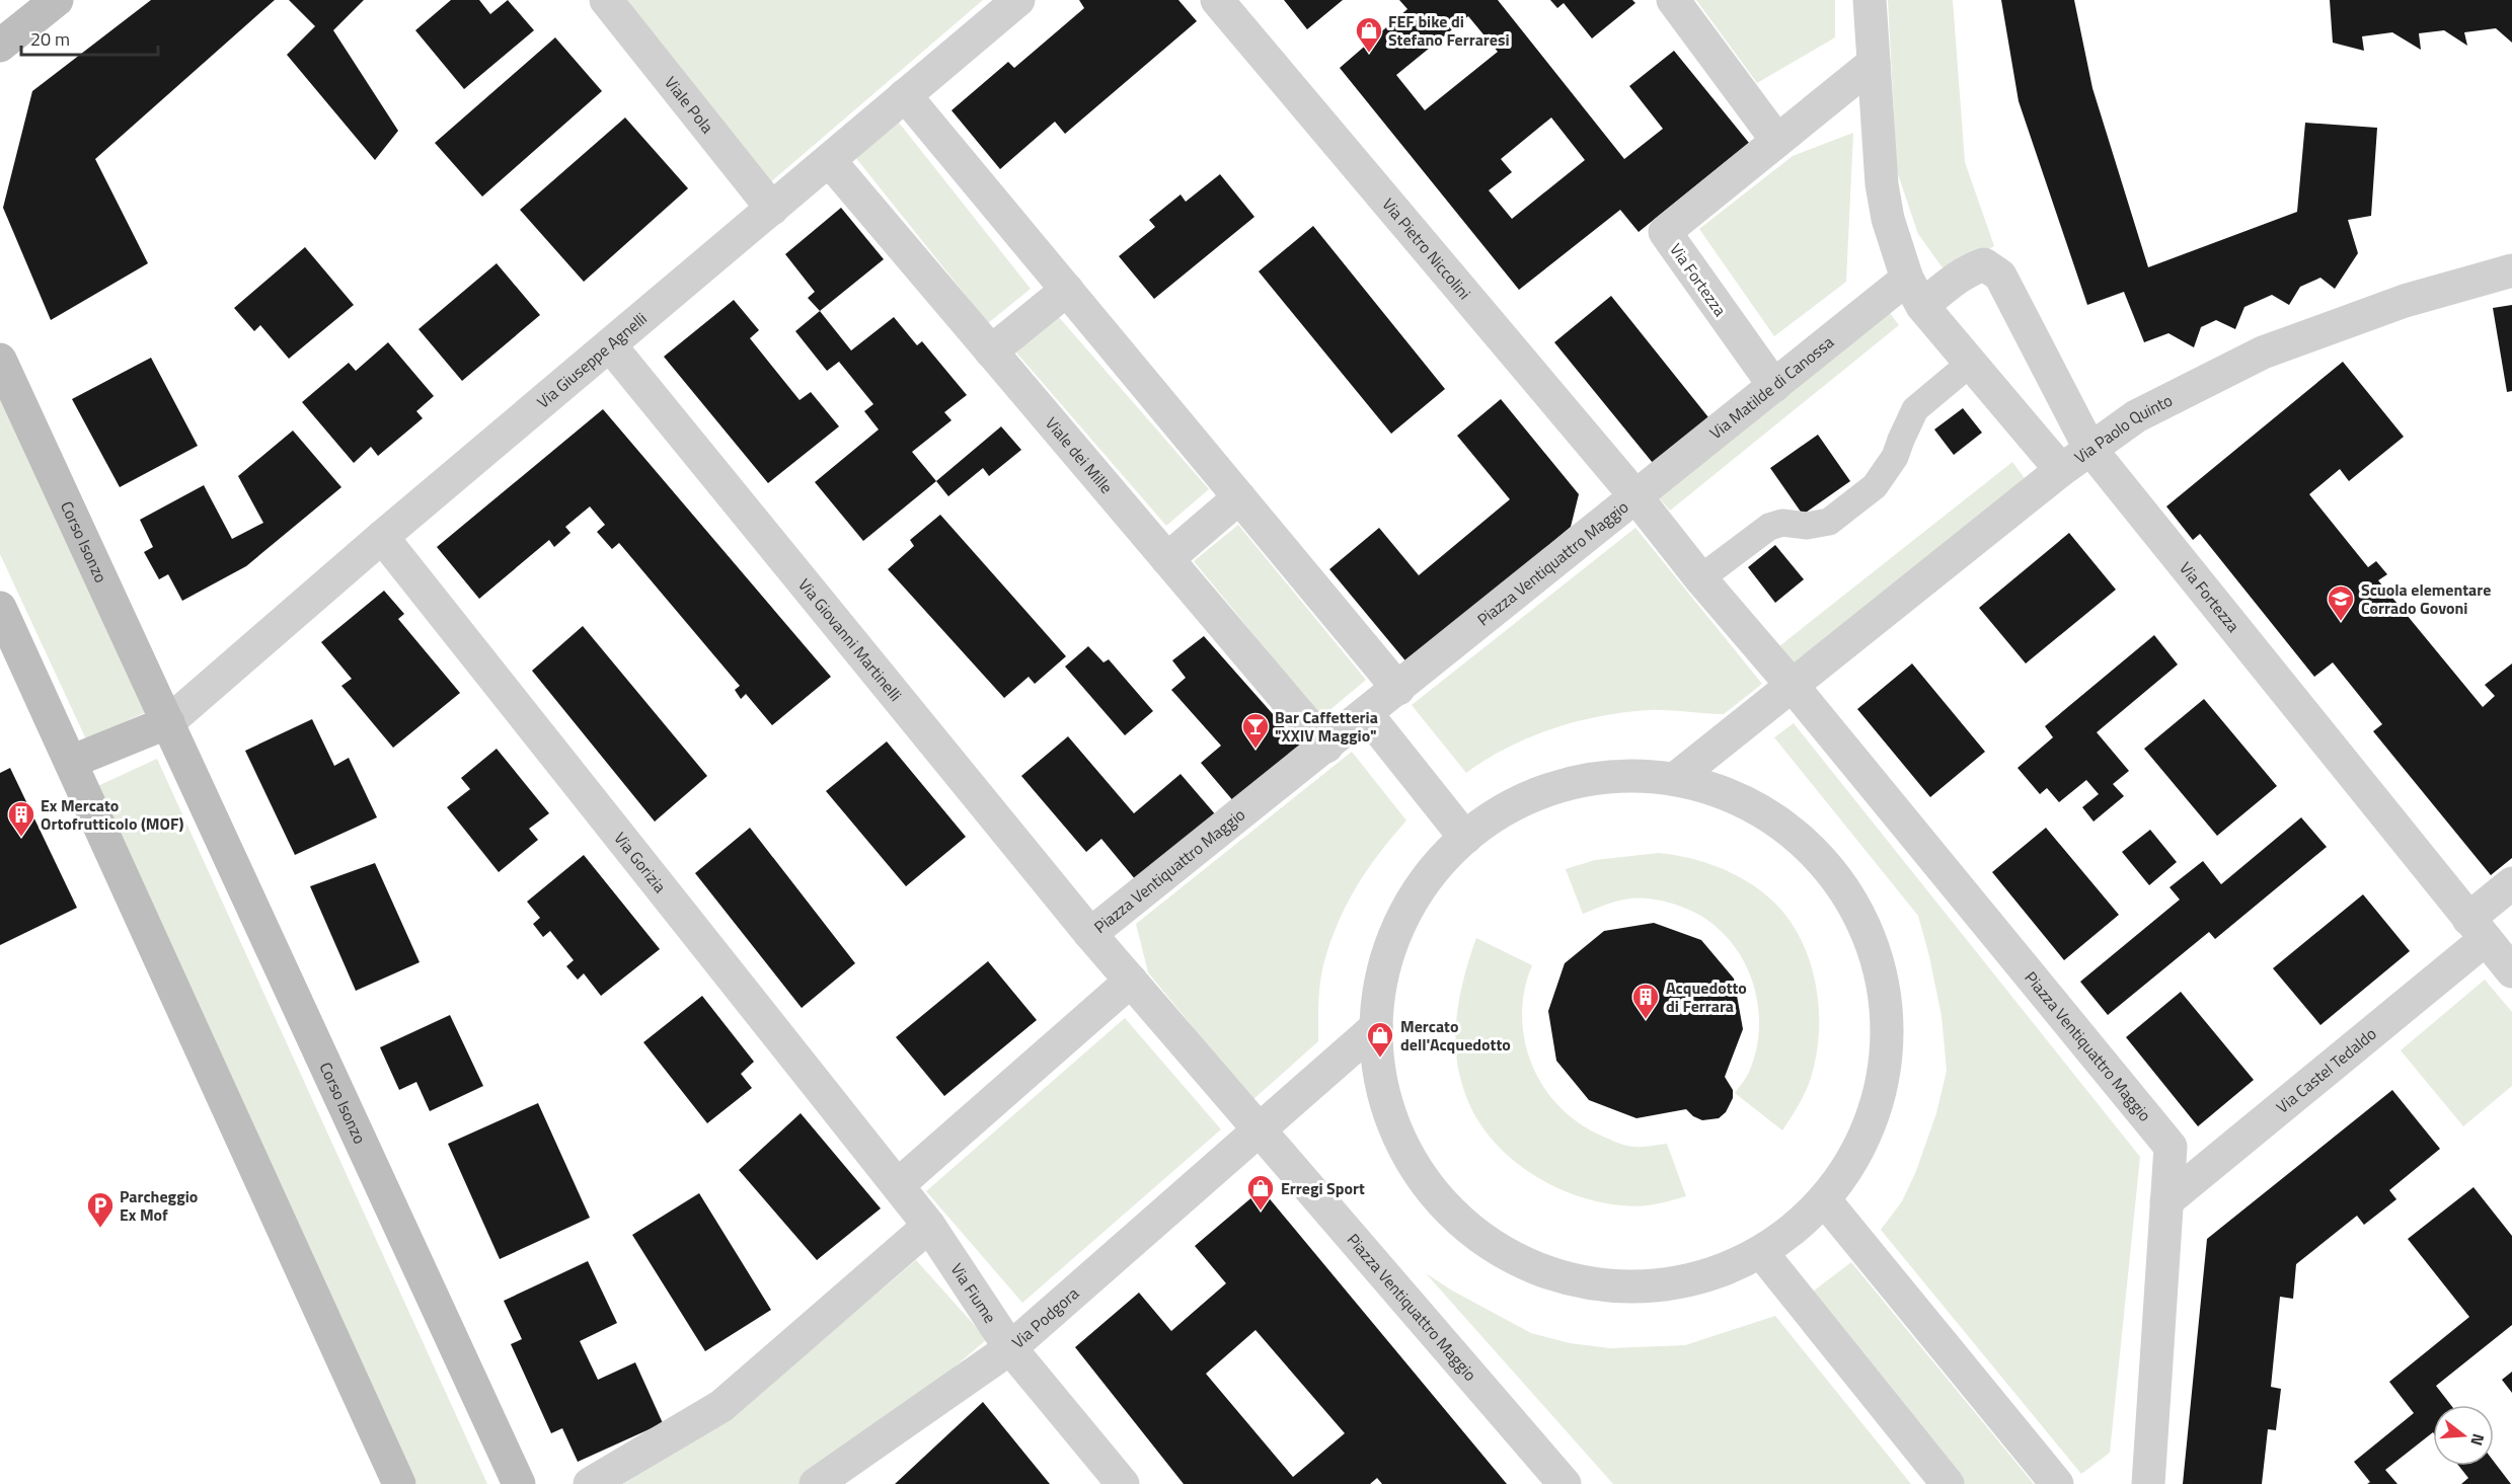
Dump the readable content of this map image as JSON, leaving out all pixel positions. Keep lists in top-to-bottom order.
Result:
{
  "streets": {
    "street": [
      "Viale Pola",
      "Via Pietro Niccolini",
      "Via Fortezza",
      "Via Giuseppe Agnelli",
      "Via Matilde di Canossa",
      "Via Paolo Quinto",
      "Viale dei Mille",
      "Corso Isonzo",
      "Piazza Ventiquattro Maggio",
      "Via Giovanni Martinelli",
      "Via Gorizia",
      "Via Castel Tedaldo",
      "Via Fiume",
      "Via Podgora"
    ]
  },
  "crossings": [
    ["Viale Pola", "Via Giuseppe Agnelli"],
    ["Via Pietro Niccolini", "Via Matilde di Canossa"],
    ["Via Pietro Niccolini", "Piazza Ventiquattro Maggio"],
    ["Via Fortezza", "Via Matilde di Canossa"],
    ["Via Fortezza", "Via Paolo Quinto"],
    ["Via Fortezza", "Via Castel Tedaldo"],
    ["Via Giuseppe Agnelli", "Viale dei Mille"],
    ["Via Giuseppe Agnelli", "Corso Isonzo"],
    ["Via Giuseppe Agnelli", "Via Giovanni Martinelli"],
    ["Via Giuseppe Agnelli", "Via Gorizia"],
    ["Via Matilde di Canossa", "Piazza Ventiquattro Maggio"],
    ["Via Paolo Quinto", "Piazza Ventiquattro Maggio"],
    ["Viale dei Mille", "Piazza Ventiquattro Maggio"],
    ["Piazza Ventiquattro Maggio", "Via Giovanni Martinelli"],
    ["Piazza Ventiquattro Maggio", "Via Castel Tedaldo"],
    ["Piazza Ventiquattro Maggio", "Via Podgora"],
    ["Via Gorizia", "Via Fiume"],
    ["Via Fiume", "Via Podgora"]
  ],
  "places": {
    "shop": ["FEF bike di Stefano Ferraresi", "Mercato dell'Acquedotto", "Erregi Sport"],
    "school or university": ["Scuola elementare Corrado Govoni"],
    "bar": ["Bar Caffetteria \"XXIV Maggio\""],
    "building": ["Ex Mercato Ortofrutticolo (MOF)", "Acquedotto di Ferrara"],
    "parking": ["Parcheggio Ex Mof"]
  },
  "scale_bar": "20 m",
  "north": "right"
}
